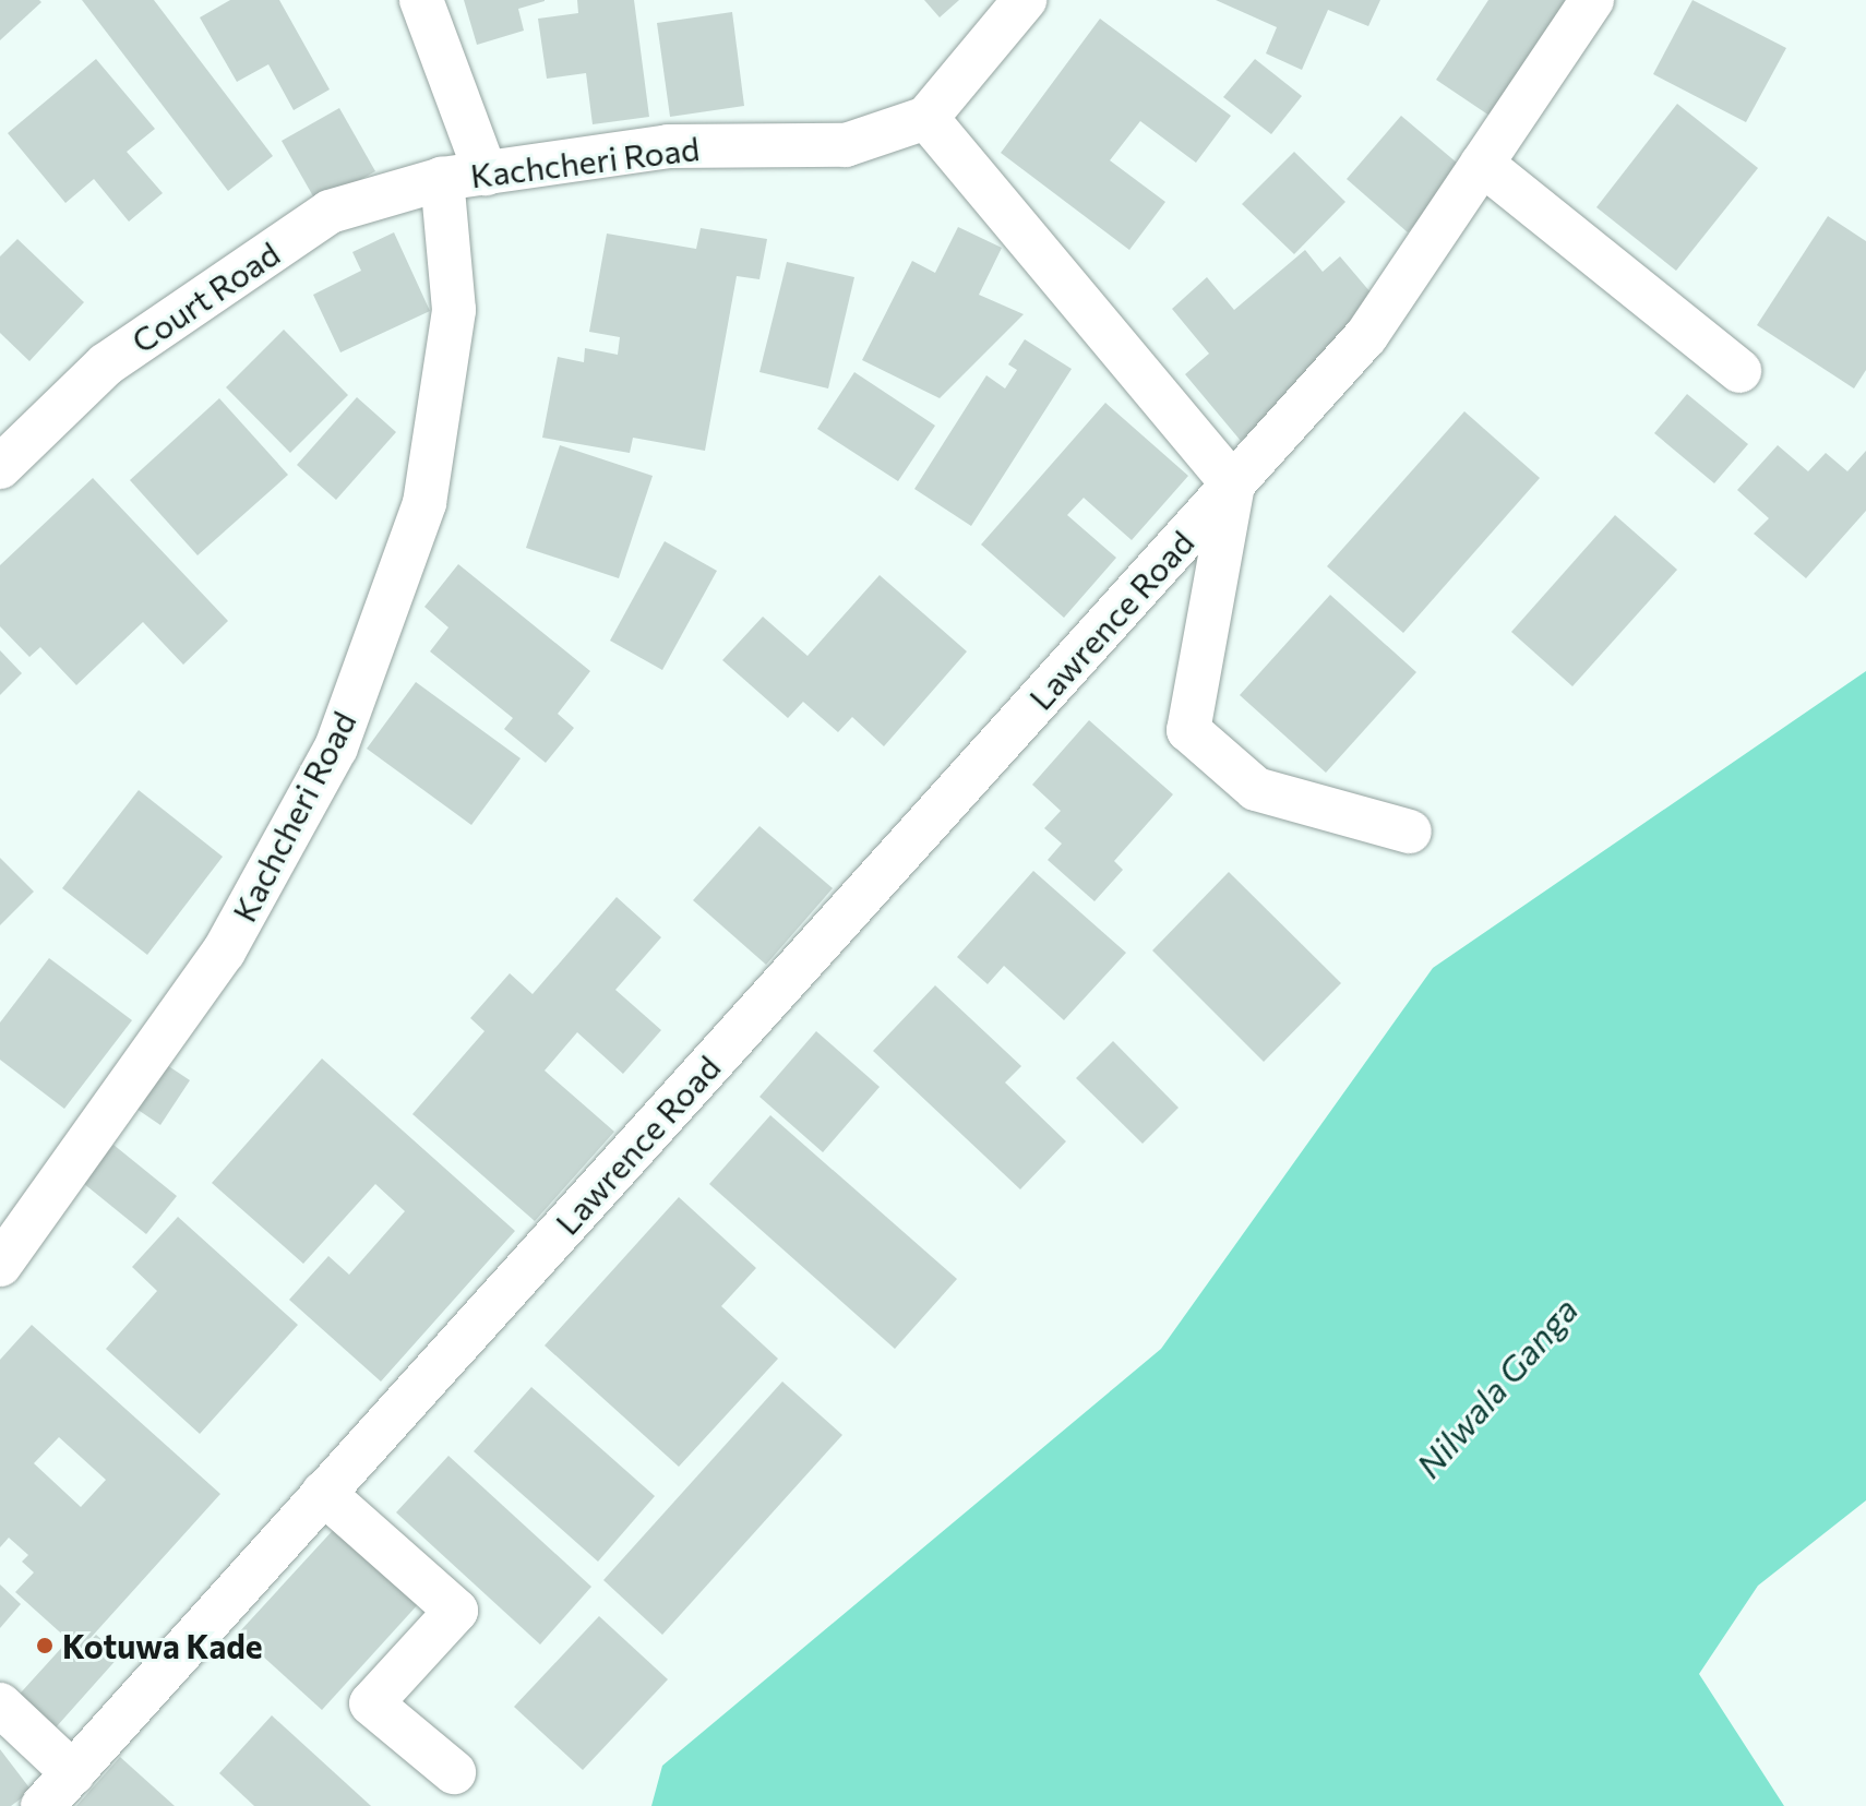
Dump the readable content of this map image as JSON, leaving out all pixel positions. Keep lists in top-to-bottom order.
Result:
{
  "streets": {
    "street": ["Kachcheri Road", "Court Road", "Lawrence Road"]
  },
  "crossings": [
    ["Kachcheri Road", "Court Road"]
  ],
  "water": ["Nilwala Ganga"],
  "places": ["Kotuwa Kade"]
}
